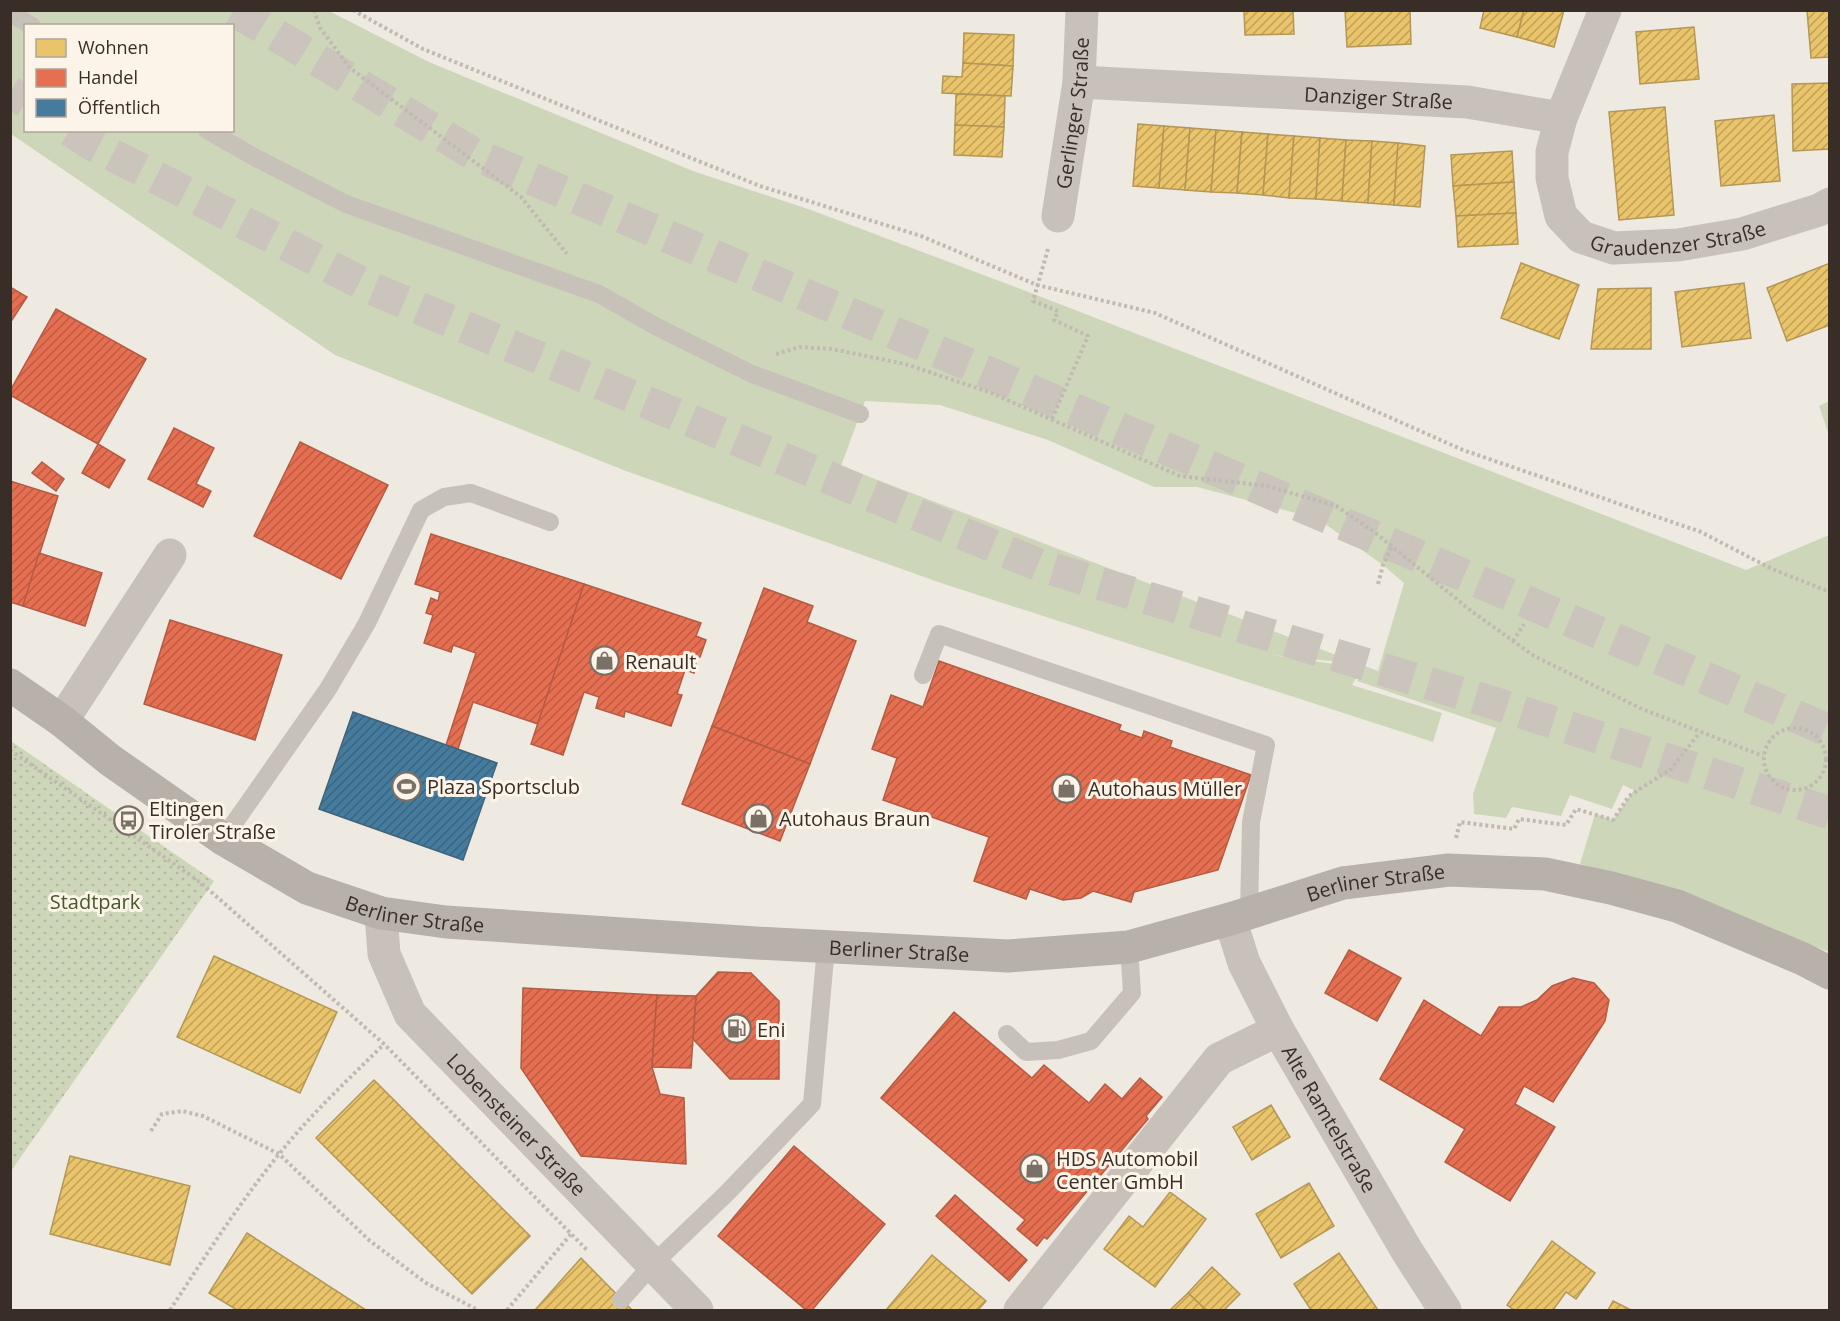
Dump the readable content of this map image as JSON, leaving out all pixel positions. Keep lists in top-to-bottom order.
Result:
{
  "streets": {
    "main road": ["Berliner Straße"],
    "street": [
      "Danziger Straße",
      "Gerlinger Straße",
      "Graudenzer Straße",
      "Alte Ramtelstraße",
      "Lobensteiner Straße"
    ]
  },
  "crossings": [
    ["Danziger Straße", "Gerlinger Straße"],
    ["Danziger Straße", "Graudenzer Straße"],
    ["Berliner Straße", "Alte Ramtelstraße"],
    ["Berliner Straße", "Lobensteiner Straße"]
  ],
  "parks": ["Stadtpark"],
  "places": {
    "shop": [
      "Renault",
      "Autohaus Müller",
      "Autohaus Braun",
      "HDS Automobil Center GmbH"
    ],
    "sports": ["Plaza Sportsclub"],
    "bus stop": ["Eltingen Tiroler Straße"],
    "fuel station": ["Eni"]
  },
  "legend": ["Wohnen", "Handel", "Öffentlich"]
}
